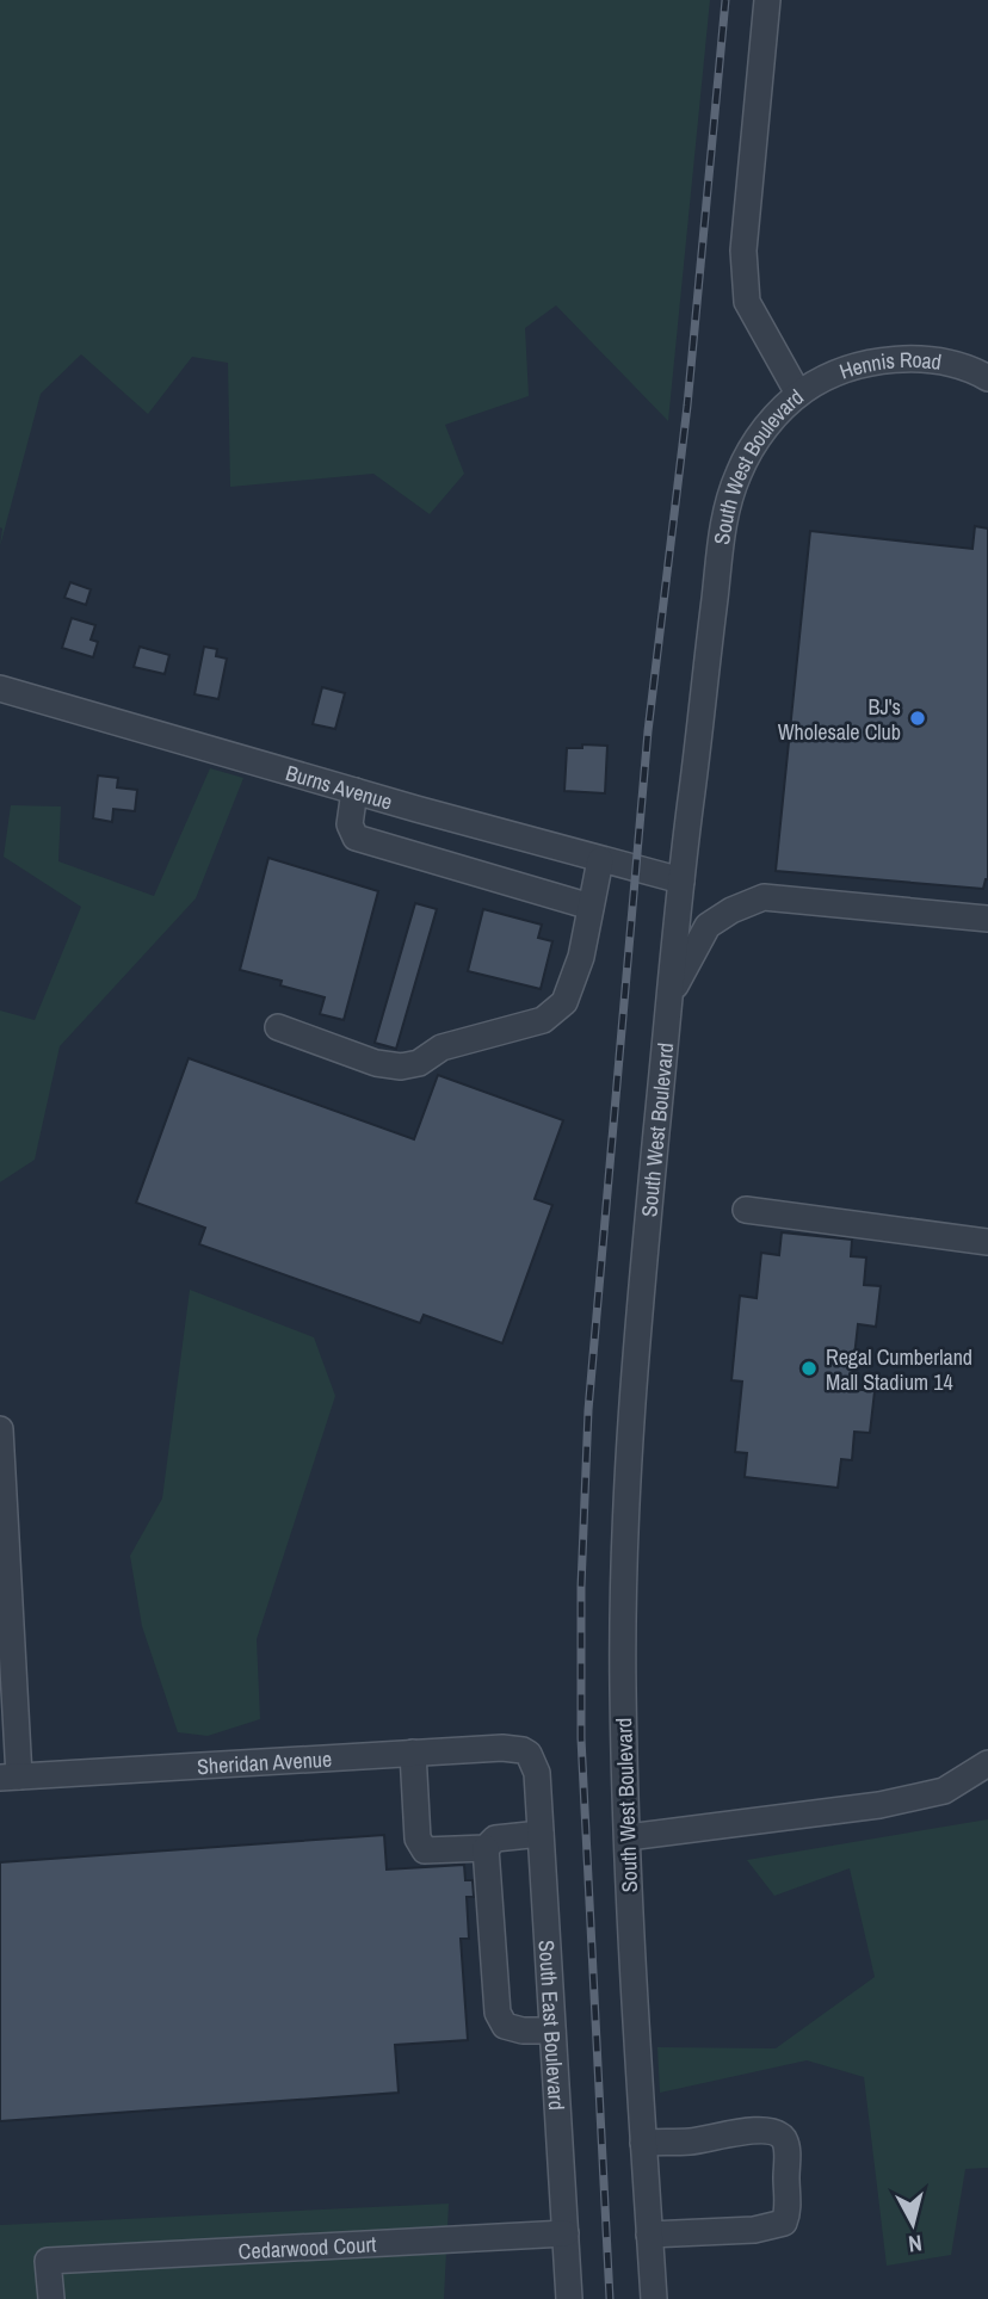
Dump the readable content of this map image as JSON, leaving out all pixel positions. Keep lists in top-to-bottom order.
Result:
{
  "streets": {
    "street": [
      "Hennis Road",
      "South West Boulevard",
      "Burns Avenue",
      "Sheridan Avenue",
      "South East Boulevard",
      "Cedarwood Court"
    ]
  },
  "crossings": [
    ["Hennis Road", "South West Boulevard"],
    ["South West Boulevard", "Burns Avenue"],
    ["Sheridan Avenue", "South East Boulevard"],
    ["South East Boulevard", "Cedarwood Court"]
  ],
  "places": ["BJ's Wholesale Club", "Regal Cumberland Mall Stadium 14"],
  "north": "bottom"
}
